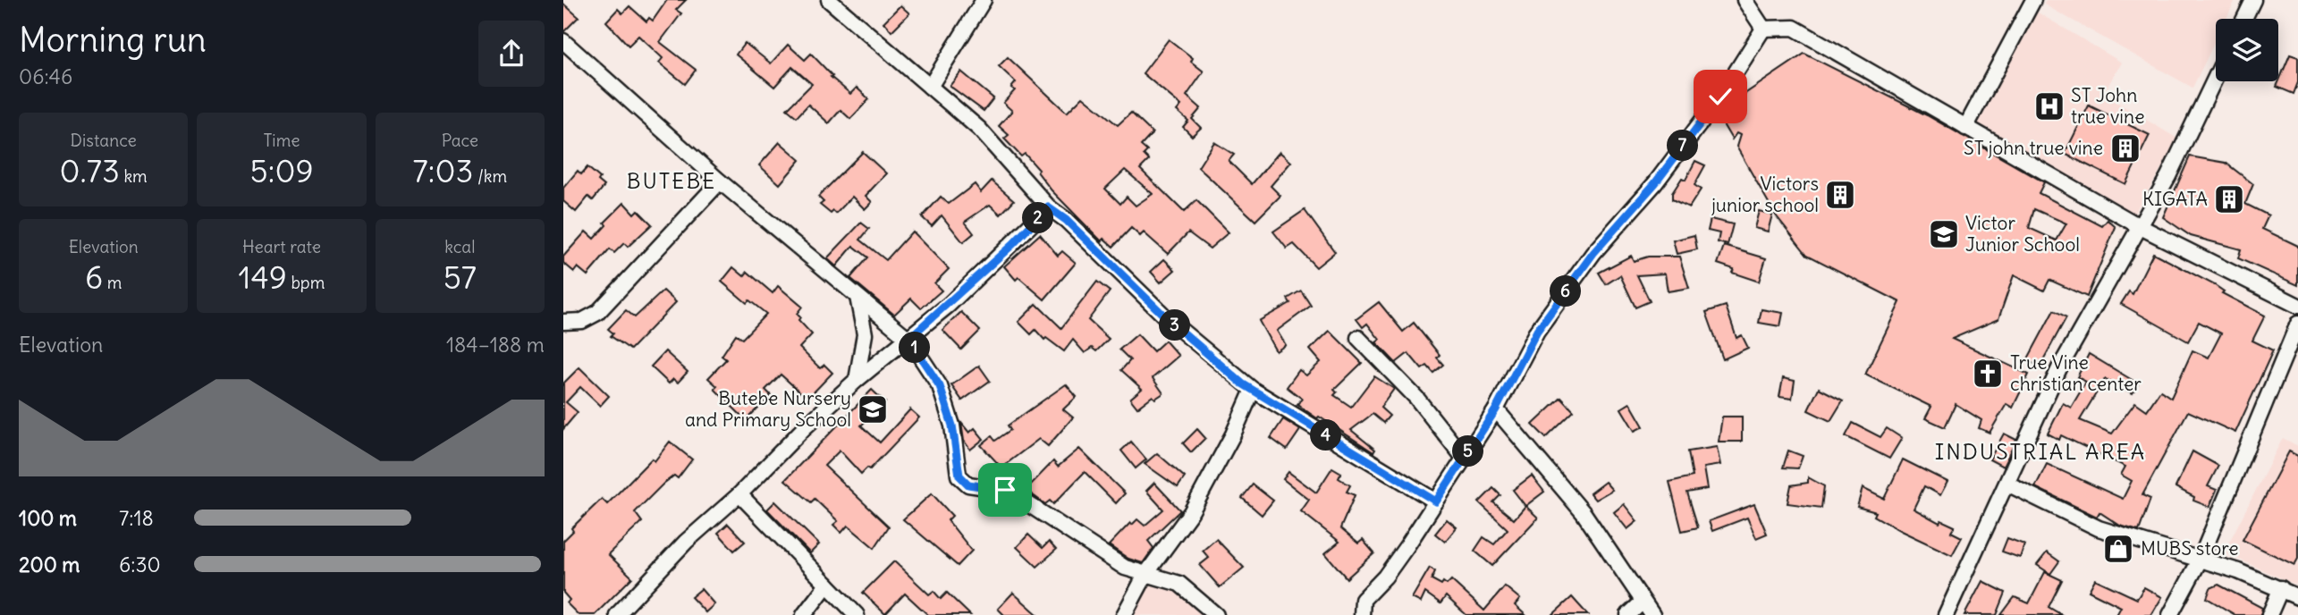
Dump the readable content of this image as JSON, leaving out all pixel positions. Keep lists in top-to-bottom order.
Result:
{
  "districts": ["BUTEBE", "INDUSTRIAL AREA"],
  "places": {
    "hospital": ["ST John true vine"],
    "building": ["ST john true vine", "Victors junior school", "KIGATA"],
    "school or university": ["Victor Junior School", "Butebe Nursery and Primary School"],
    "church": ["True Vine christian center"],
    "shop": ["MUBS store"]
  },
  "page": {
    "heading": ["Morning run", "06:46"],
    "stats": [
      ["Distance", "0.73 km"],
      ["Time", "5:09"],
      ["Pace", "7:03 /km"],
      ["Elevation", "6 m"],
      ["Heart rate", "149 bpm"],
      ["kcal", "57"]
    ],
    "pins": [
      "7",
      "2",
      "6",
      "3",
      "1",
      "4",
      "5"
    ],
    "chart": ["Elevation", "184–188 m"],
    "list": [
      {
        "name": "100 m",
        "note": "7:18"
      },
      {
        "name": "200 m",
        "note": "6:30"
      }
    ]
  }
}
